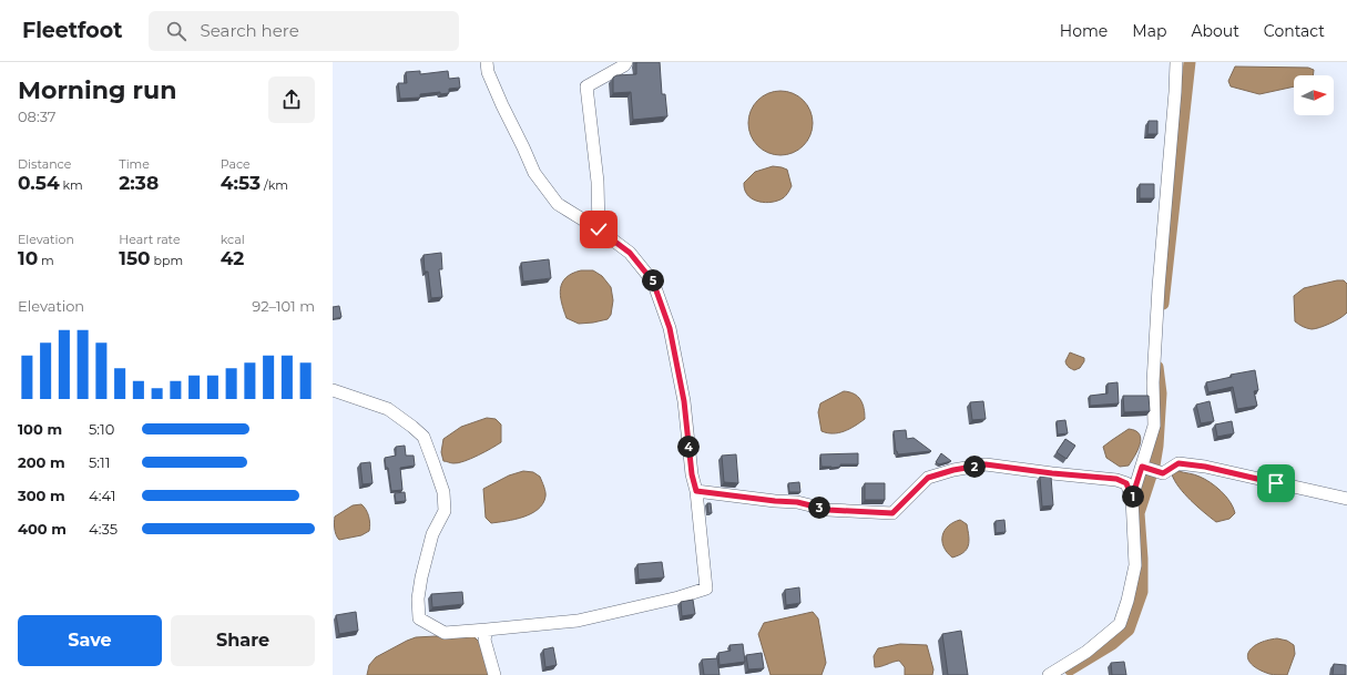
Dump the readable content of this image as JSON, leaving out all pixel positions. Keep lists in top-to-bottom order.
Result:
{
  "north": "right",
  "page": {
    "header": "Fleetfoot",
    "search": "Search here",
    "nav": [
      "Home",
      "Map",
      "About",
      "Contact"
    ],
    "heading": ["Morning run", "08:37"],
    "stats": [
      ["Distance", "0.54 km"],
      ["Time", "2:38"],
      ["Pace", "4:53 /km"],
      ["Elevation", "10 m"],
      ["Heart rate", "150 bpm"],
      ["kcal", "42"]
    ],
    "pins": [
      "5",
      "4",
      "2",
      "1",
      "3"
    ],
    "chart": ["Elevation", "92–101 m"],
    "list": [
      {
        "name": "100 m",
        "note": "5:10"
      },
      {
        "name": "200 m",
        "note": "5:11"
      },
      {
        "name": "300 m",
        "note": "4:41"
      },
      {
        "name": "400 m",
        "note": "4:35"
      }
    ],
    "buttons": ["Save", "Share"]
  }
}
